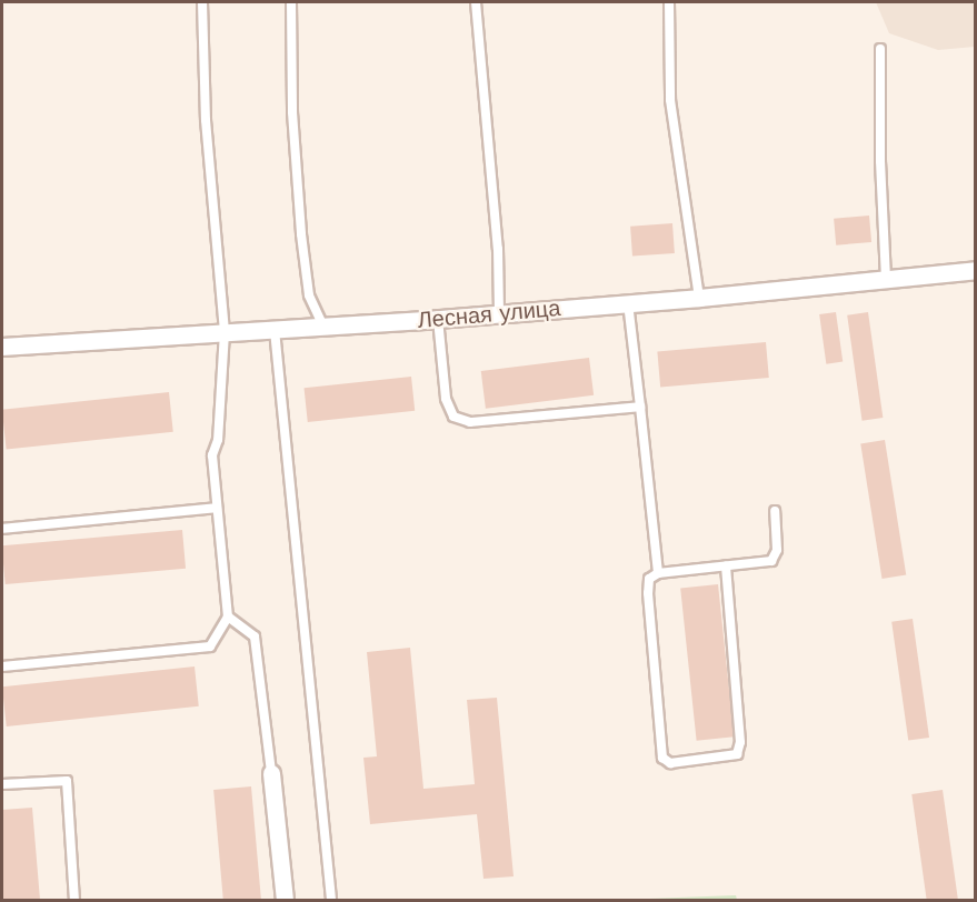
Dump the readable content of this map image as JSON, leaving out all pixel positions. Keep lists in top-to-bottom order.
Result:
{
  "streets": {
    "street": ["Лесная улица"]
  }
}
